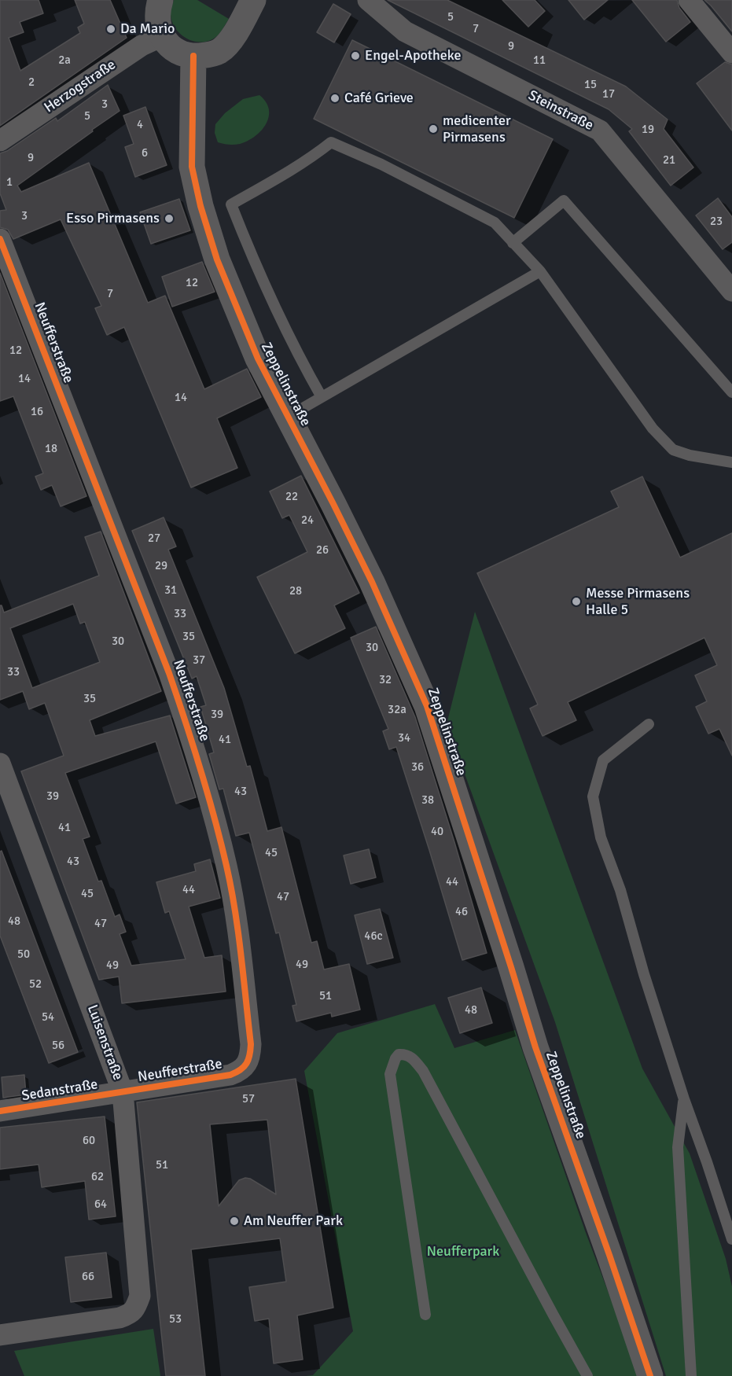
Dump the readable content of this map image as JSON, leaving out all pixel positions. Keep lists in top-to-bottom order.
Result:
{
  "streets": {
    "street": [
      "Herzogstraße",
      "Steinstraße",
      "Neufferstraße",
      "Zeppelinstraße",
      "Luisenstraße",
      "Sedanstraße"
    ]
  },
  "crossings": [
    ["Neufferstraße", "Luisenstraße"],
    ["Neufferstraße", "Sedanstraße"],
    ["Luisenstraße", "Sedanstraße"]
  ],
  "parks": ["Neufferpark"],
  "places": [
    "Da Mario",
    "Engel-Apotheke",
    "Café Grieve",
    "medicenter Pirmasens",
    "Esso Pirmasens",
    "Messe Pirmasens Halle 5",
    "Am Neuffer Park"
  ],
  "house_numbers": [
    "5",
    "7",
    "9",
    "2a",
    "11",
    "2",
    "15",
    "17",
    "3",
    "5",
    "4",
    "19",
    "6",
    "9",
    "21",
    "1",
    "3",
    "23",
    "12",
    "7",
    "12",
    "14",
    "14",
    "16",
    "18",
    "22",
    "24",
    "27",
    "26",
    "29",
    "31",
    "28",
    "33",
    "35",
    "30",
    "30",
    "37",
    "33",
    "32",
    "35",
    "32a",
    "39",
    "34",
    "41",
    "36",
    "43",
    "39",
    "38",
    "41",
    "40",
    "45",
    "43",
    "44",
    "44",
    "45",
    "47",
    "46",
    "48",
    "47",
    "46c",
    "50",
    "49",
    "49",
    "52",
    "51",
    "48",
    "54",
    "56",
    "57",
    "60",
    "51",
    "62",
    "64",
    "66",
    "53"
  ]
}
